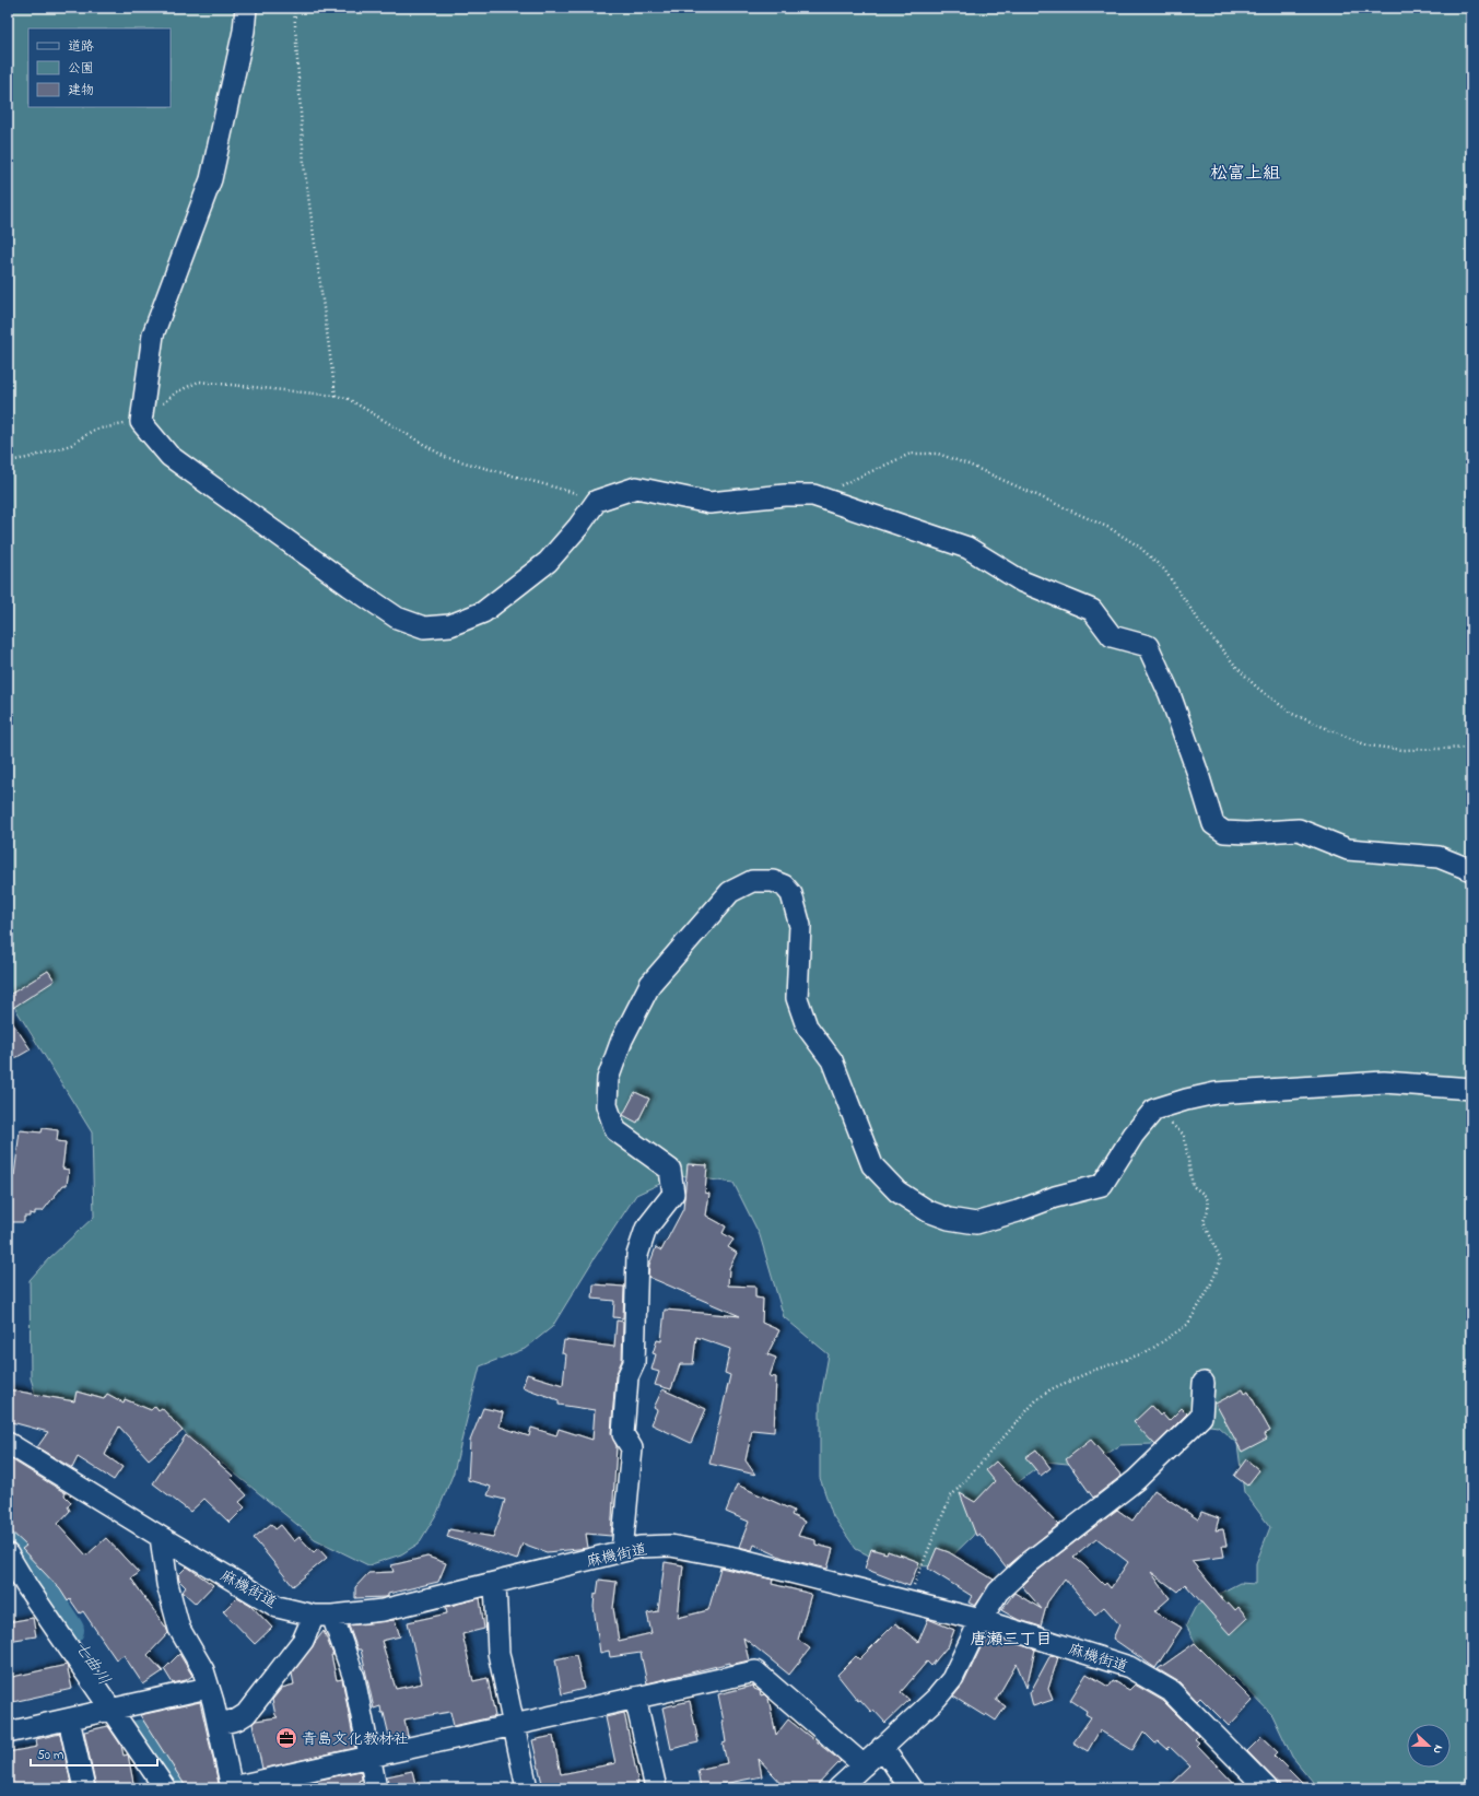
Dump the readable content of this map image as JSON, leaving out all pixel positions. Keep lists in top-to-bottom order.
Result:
{
  "streets": {
    "street": ["麻機街道"]
  },
  "districts": ["松富上組", "唐瀬三丁目"],
  "water": ["七曲川"],
  "places": {
    "office": ["青島文化教材社"]
  },
  "legend": ["道路", "公園", "建物"],
  "scale_bar": "50 m",
  "north": "right"
}
